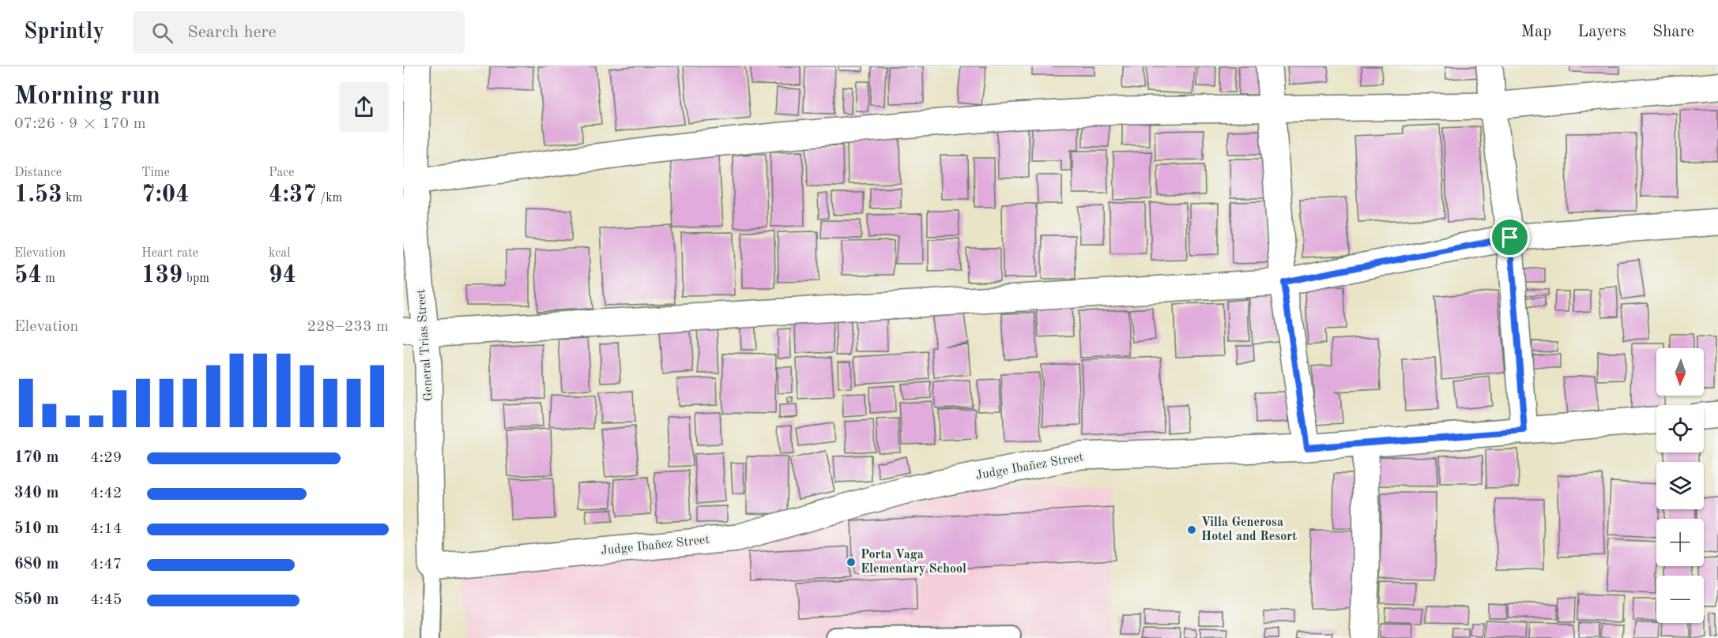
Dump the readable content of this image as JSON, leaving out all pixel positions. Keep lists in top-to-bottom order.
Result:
{
  "streets": {
    "street": ["General Trias Street", "Judge Ibañez Street"]
  },
  "crossings": [
    ["General Trias Street", "Judge Ibañez Street"]
  ],
  "places": ["Villa Generosa Hotel and Resort", "Porta Vaga Elementary School"],
  "north": "bottom",
  "page": {
    "header": "Sprintly",
    "search": "Search here",
    "nav": ["Map", "Layers", "Share"],
    "heading": ["Morning run", "07:26 · 9 × 170 m"],
    "stats": [
      ["Distance", "1.53 km"],
      ["Time", "7:04"],
      ["Pace", "4:37 /km"],
      ["Elevation", "54 m"],
      ["Heart rate", "139 bpm"],
      ["kcal", "94"]
    ],
    "chart": ["Elevation", "228–233 m"],
    "map_buttons": ["+", "−"],
    "list": [
      {
        "name": "170 m",
        "note": "4:29"
      },
      {
        "name": "340 m",
        "note": "4:42"
      },
      {
        "name": "510 m",
        "note": "4:14"
      },
      {
        "name": "680 m",
        "note": "4:47"
      },
      {
        "name": "850 m",
        "note": "4:45"
      }
    ]
  }
}
